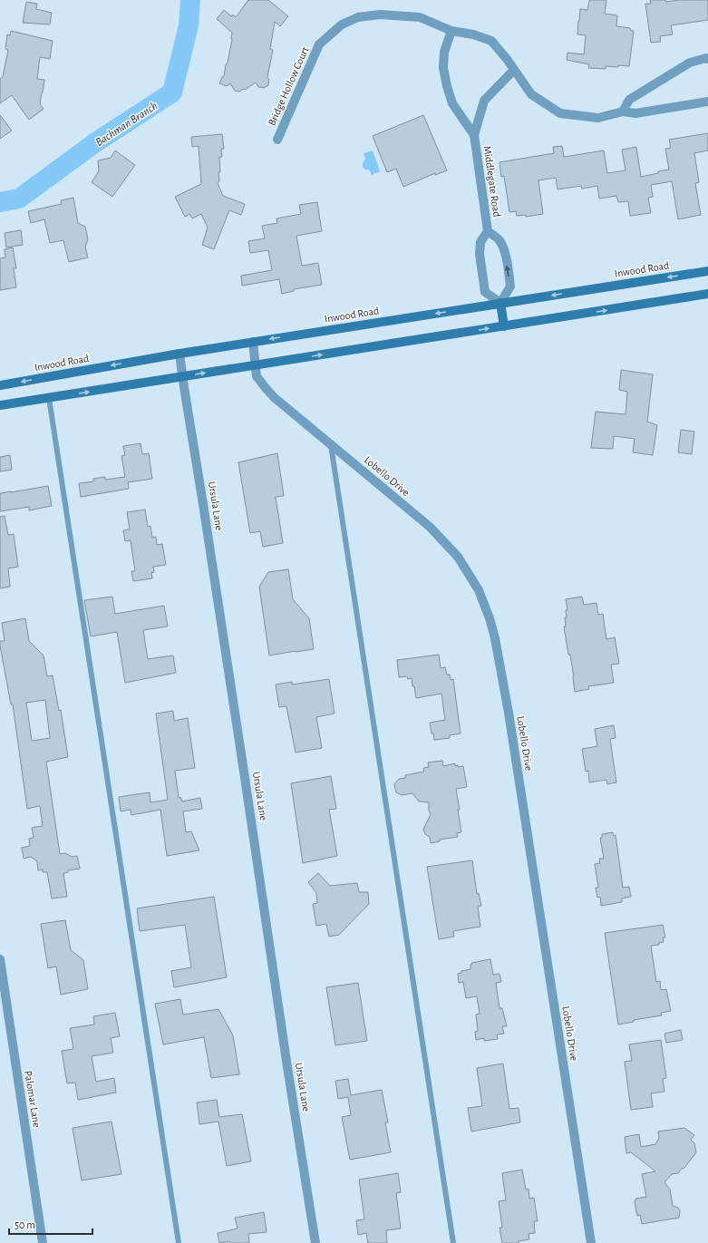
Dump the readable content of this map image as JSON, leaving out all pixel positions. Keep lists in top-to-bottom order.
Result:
{
  "streets": {
    "main road": ["Inwood Road"],
    "street": [
      "Bridge Hollow Court",
      "Middlegate Road",
      "Lobello Drive",
      "Ursula Lane",
      "Palomar Lane"
    ]
  },
  "crossings": [
    ["Bridge Hollow Court", "Middlegate Road"],
    ["Middlegate Road", "Inwood Road"],
    ["Inwood Road", "Lobello Drive"],
    ["Inwood Road", "Ursula Lane"]
  ],
  "water": ["Bachman Branch"],
  "scale_bar": "50 m"
}
